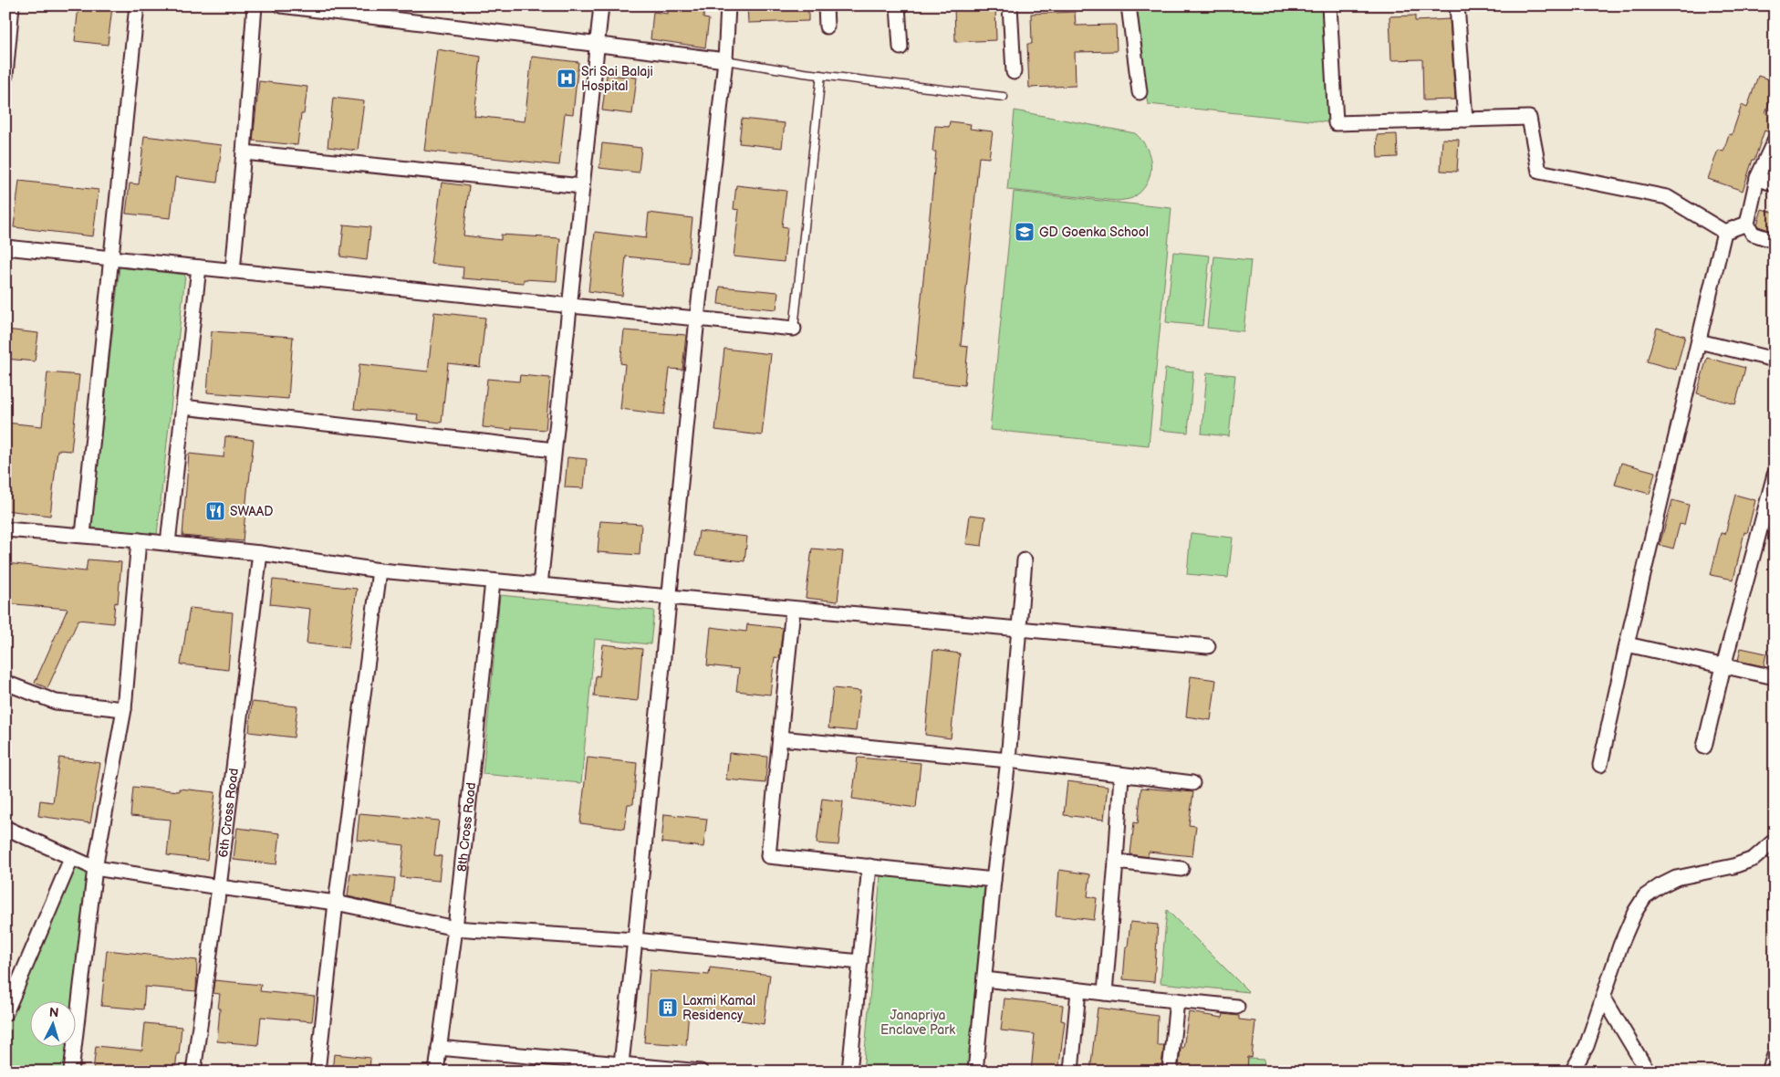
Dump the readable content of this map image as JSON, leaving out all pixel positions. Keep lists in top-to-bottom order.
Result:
{
  "streets": {
    "street": ["6th Cross Road", "8th Cross Road"]
  },
  "parks": ["Janapriya Enclave Park"],
  "places": {
    "hospital": ["Sri Sai Balaji Hospital"],
    "school or university": ["GD Goenka School"],
    "restaurant": ["SWAAD"],
    "building": ["Laxmi Kamal Residency"]
  },
  "north": "top"
}
